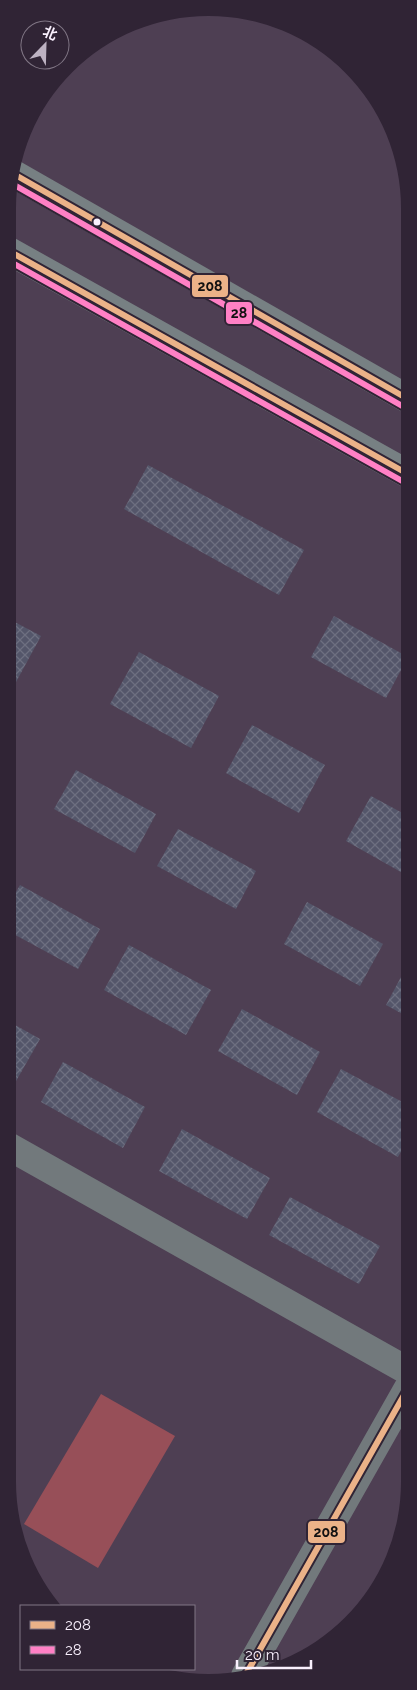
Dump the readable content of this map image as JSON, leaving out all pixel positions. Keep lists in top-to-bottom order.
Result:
{
  "lines": ["transit line 208", "transit line 28"],
  "legend": ["208", "28"],
  "scale_bar": "20 m",
  "north": "top right"
}
